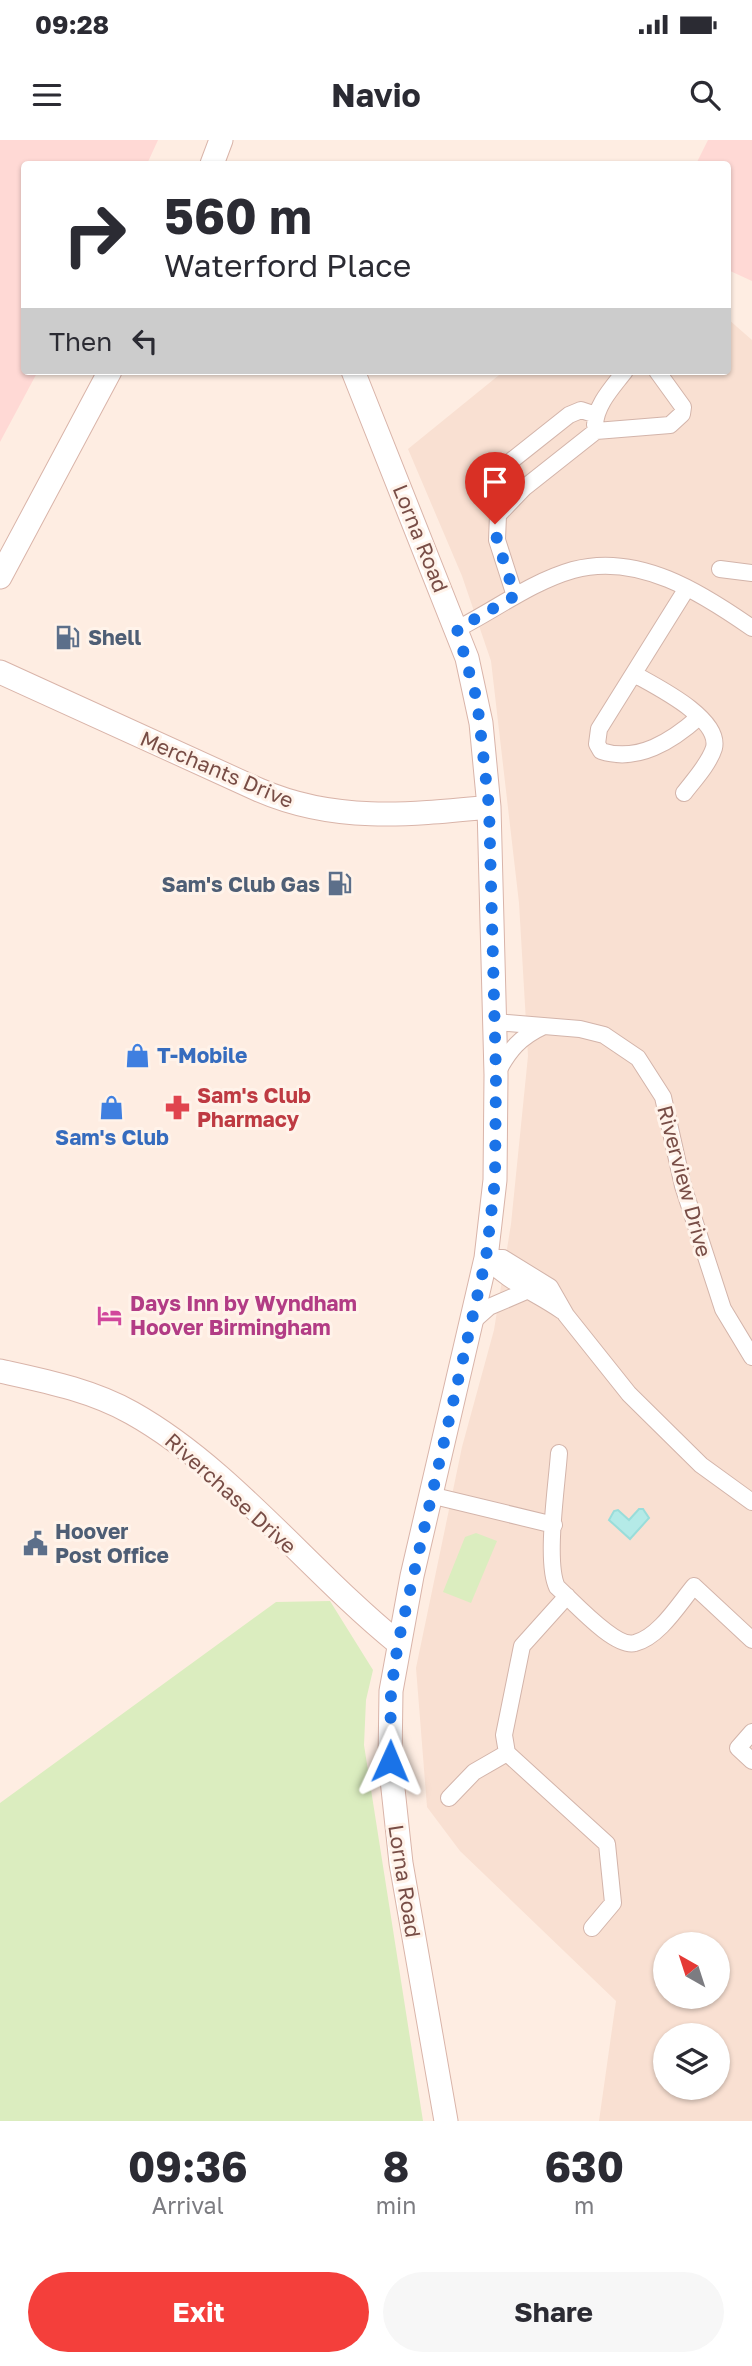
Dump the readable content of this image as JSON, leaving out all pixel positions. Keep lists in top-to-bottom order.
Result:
{
  "streets": {
    "street": [
      "Lorna Road",
      "Merchants Drive",
      "Riverview Drive",
      "Riverchase Drive"
    ]
  },
  "crossings": [
    ["Lorna Road", "Merchants Drive"],
    ["Lorna Road", "Riverview Drive"],
    ["Lorna Road", "Riverchase Drive"]
  ],
  "places": {
    "fuel station": ["Shell", "Sam's Club Gas"],
    "shop": ["T-Mobile", "Sam's Club"],
    "pharmacy": ["Sam's Club Pharmacy"],
    "hotel": ["Days Inn by Wyndham Hoover Birmingham"],
    "public building": ["Hoover Post Office"]
  },
  "north": "top left",
  "page": {
    "status": "09:28",
    "header": "Navio",
    "turn": ["560 m", "Waterford Place"],
    "then": "Then",
    "eta": [
      "09:36",
      "Arrival",
      "8",
      "min",
      "630",
      "m"
    ],
    "buttons": ["Exit", "Share"]
  }
}
